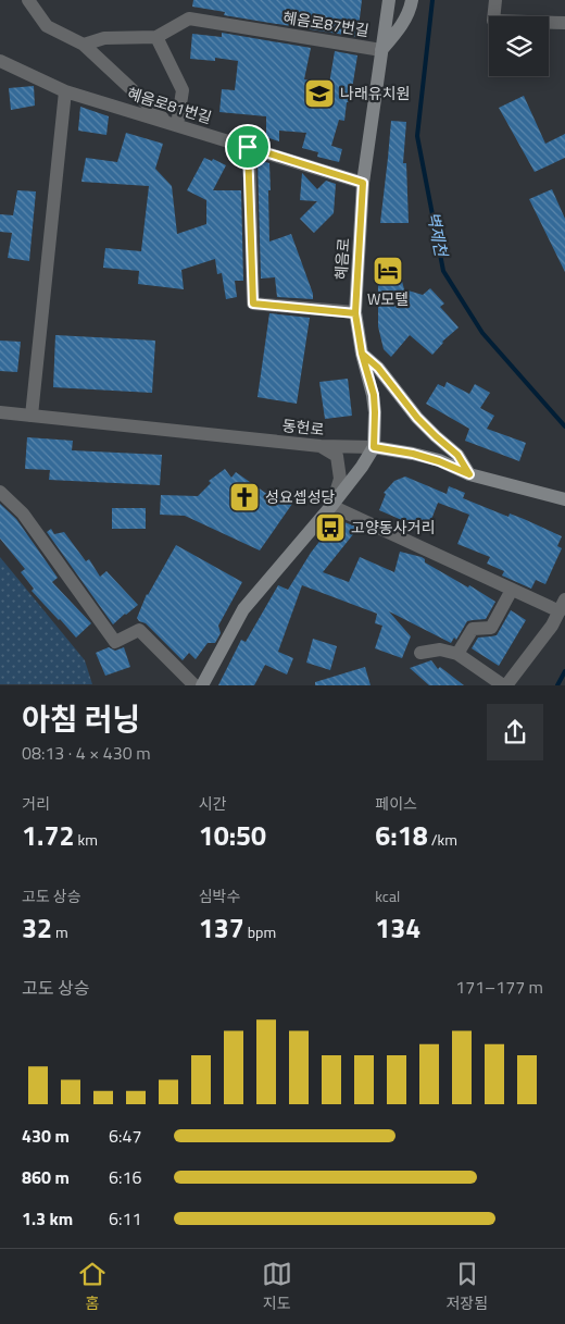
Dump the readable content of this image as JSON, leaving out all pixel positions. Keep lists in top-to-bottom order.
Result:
{
  "streets": {
    "main road": ["혜음로", "동헌로"],
    "street": ["혜음로87번길", "혜음로81번길"]
  },
  "crossings": [
    ["혜음로87번길", "혜음로"],
    ["혜음로81번길", "혜음로"],
    ["혜음로", "동헌로"]
  ],
  "water": ["벽제천"],
  "places": {
    "school or university": ["나래유치원"],
    "hotel": ["W모텔"],
    "church": ["성요셉성당"],
    "bus stop": ["고양동사거리"]
  },
  "page": {
    "heading": ["아침 러닝", "08:13 · 4 × 430 m"],
    "stats": [
      ["거리", "1.72 km"],
      ["시간", "10:50"],
      ["페이스", "6:18 /km"],
      ["고도 상승", "32 m"],
      ["심박수", "137 bpm"],
      ["kcal", "134"]
    ],
    "chart": ["고도 상승", "171–177 m"],
    "list": [
      {
        "name": "430 m",
        "note": "6:47"
      },
      {
        "name": "860 m",
        "note": "6:16"
      },
      {
        "name": "1.3 km",
        "note": "6:11"
      }
    ],
    "tabs": ["홈", "지도", "저장됨"]
  }
}
